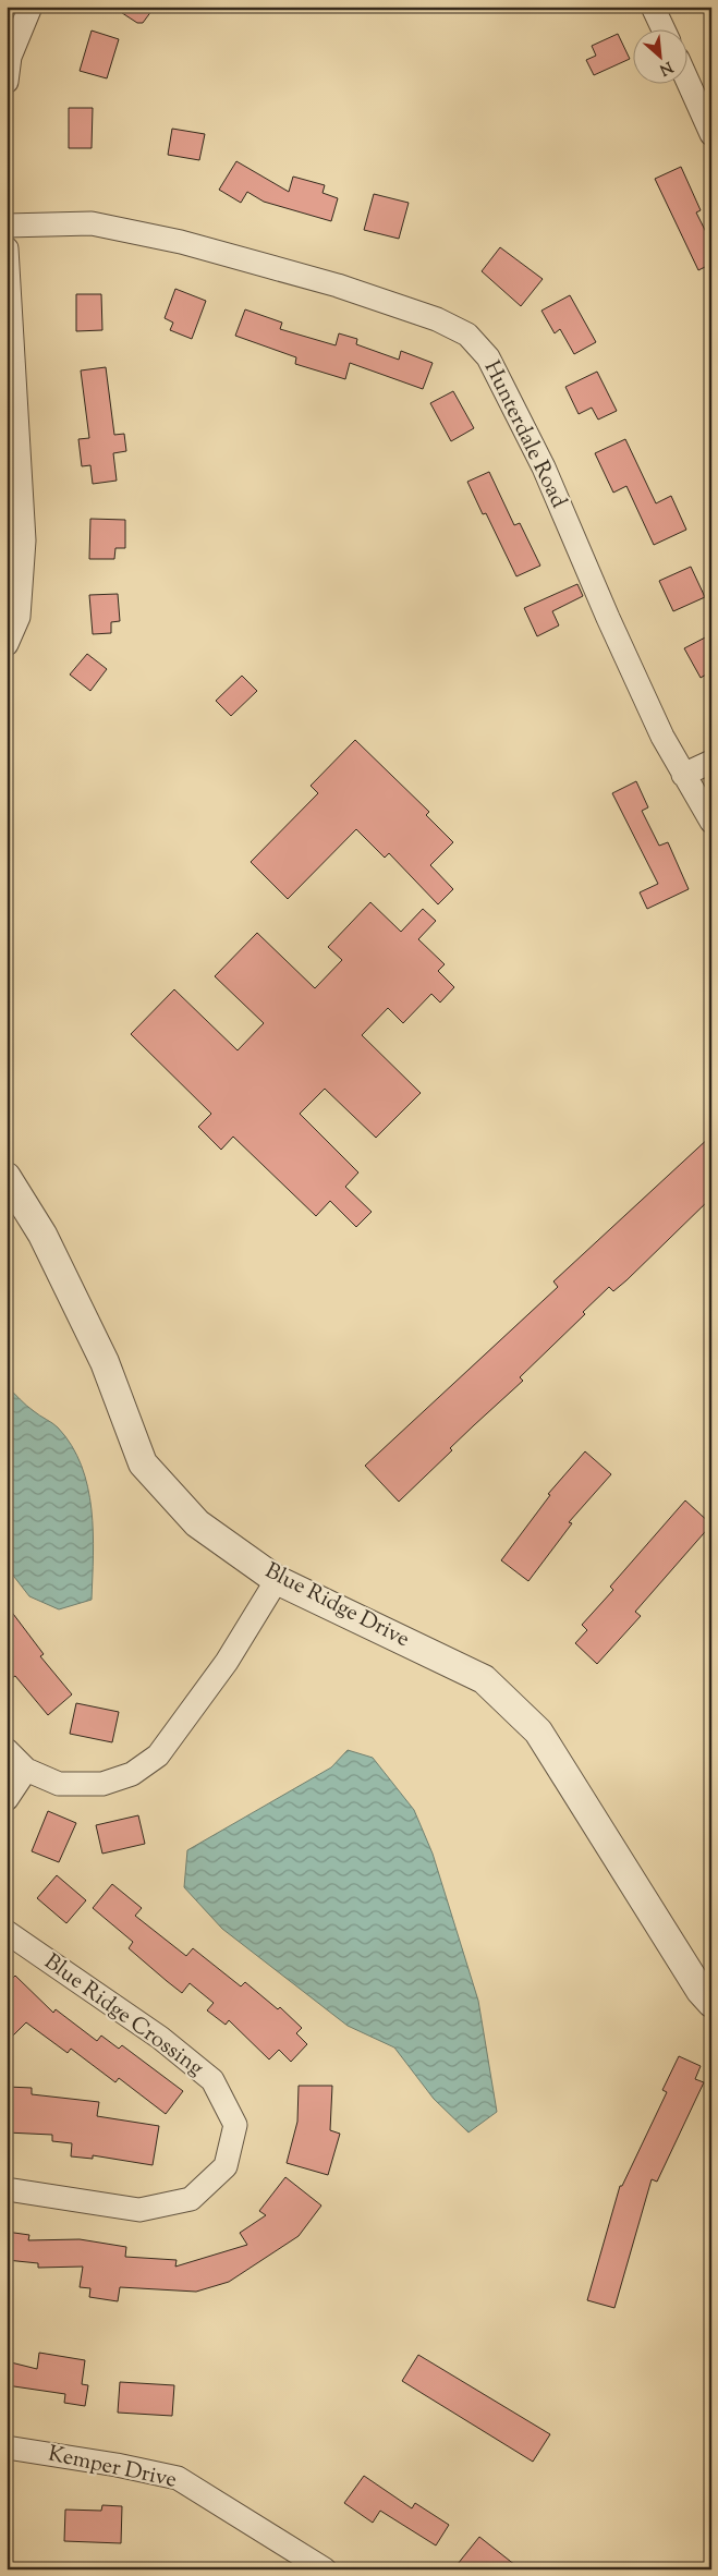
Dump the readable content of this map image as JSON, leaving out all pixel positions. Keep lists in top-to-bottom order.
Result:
{
  "streets": {
    "street": [
      "Hunterdale Road",
      "Blue Ridge Drive",
      "Blue Ridge Crossing",
      "Kemper Drive"
    ]
  },
  "north": "bottom right"
}
